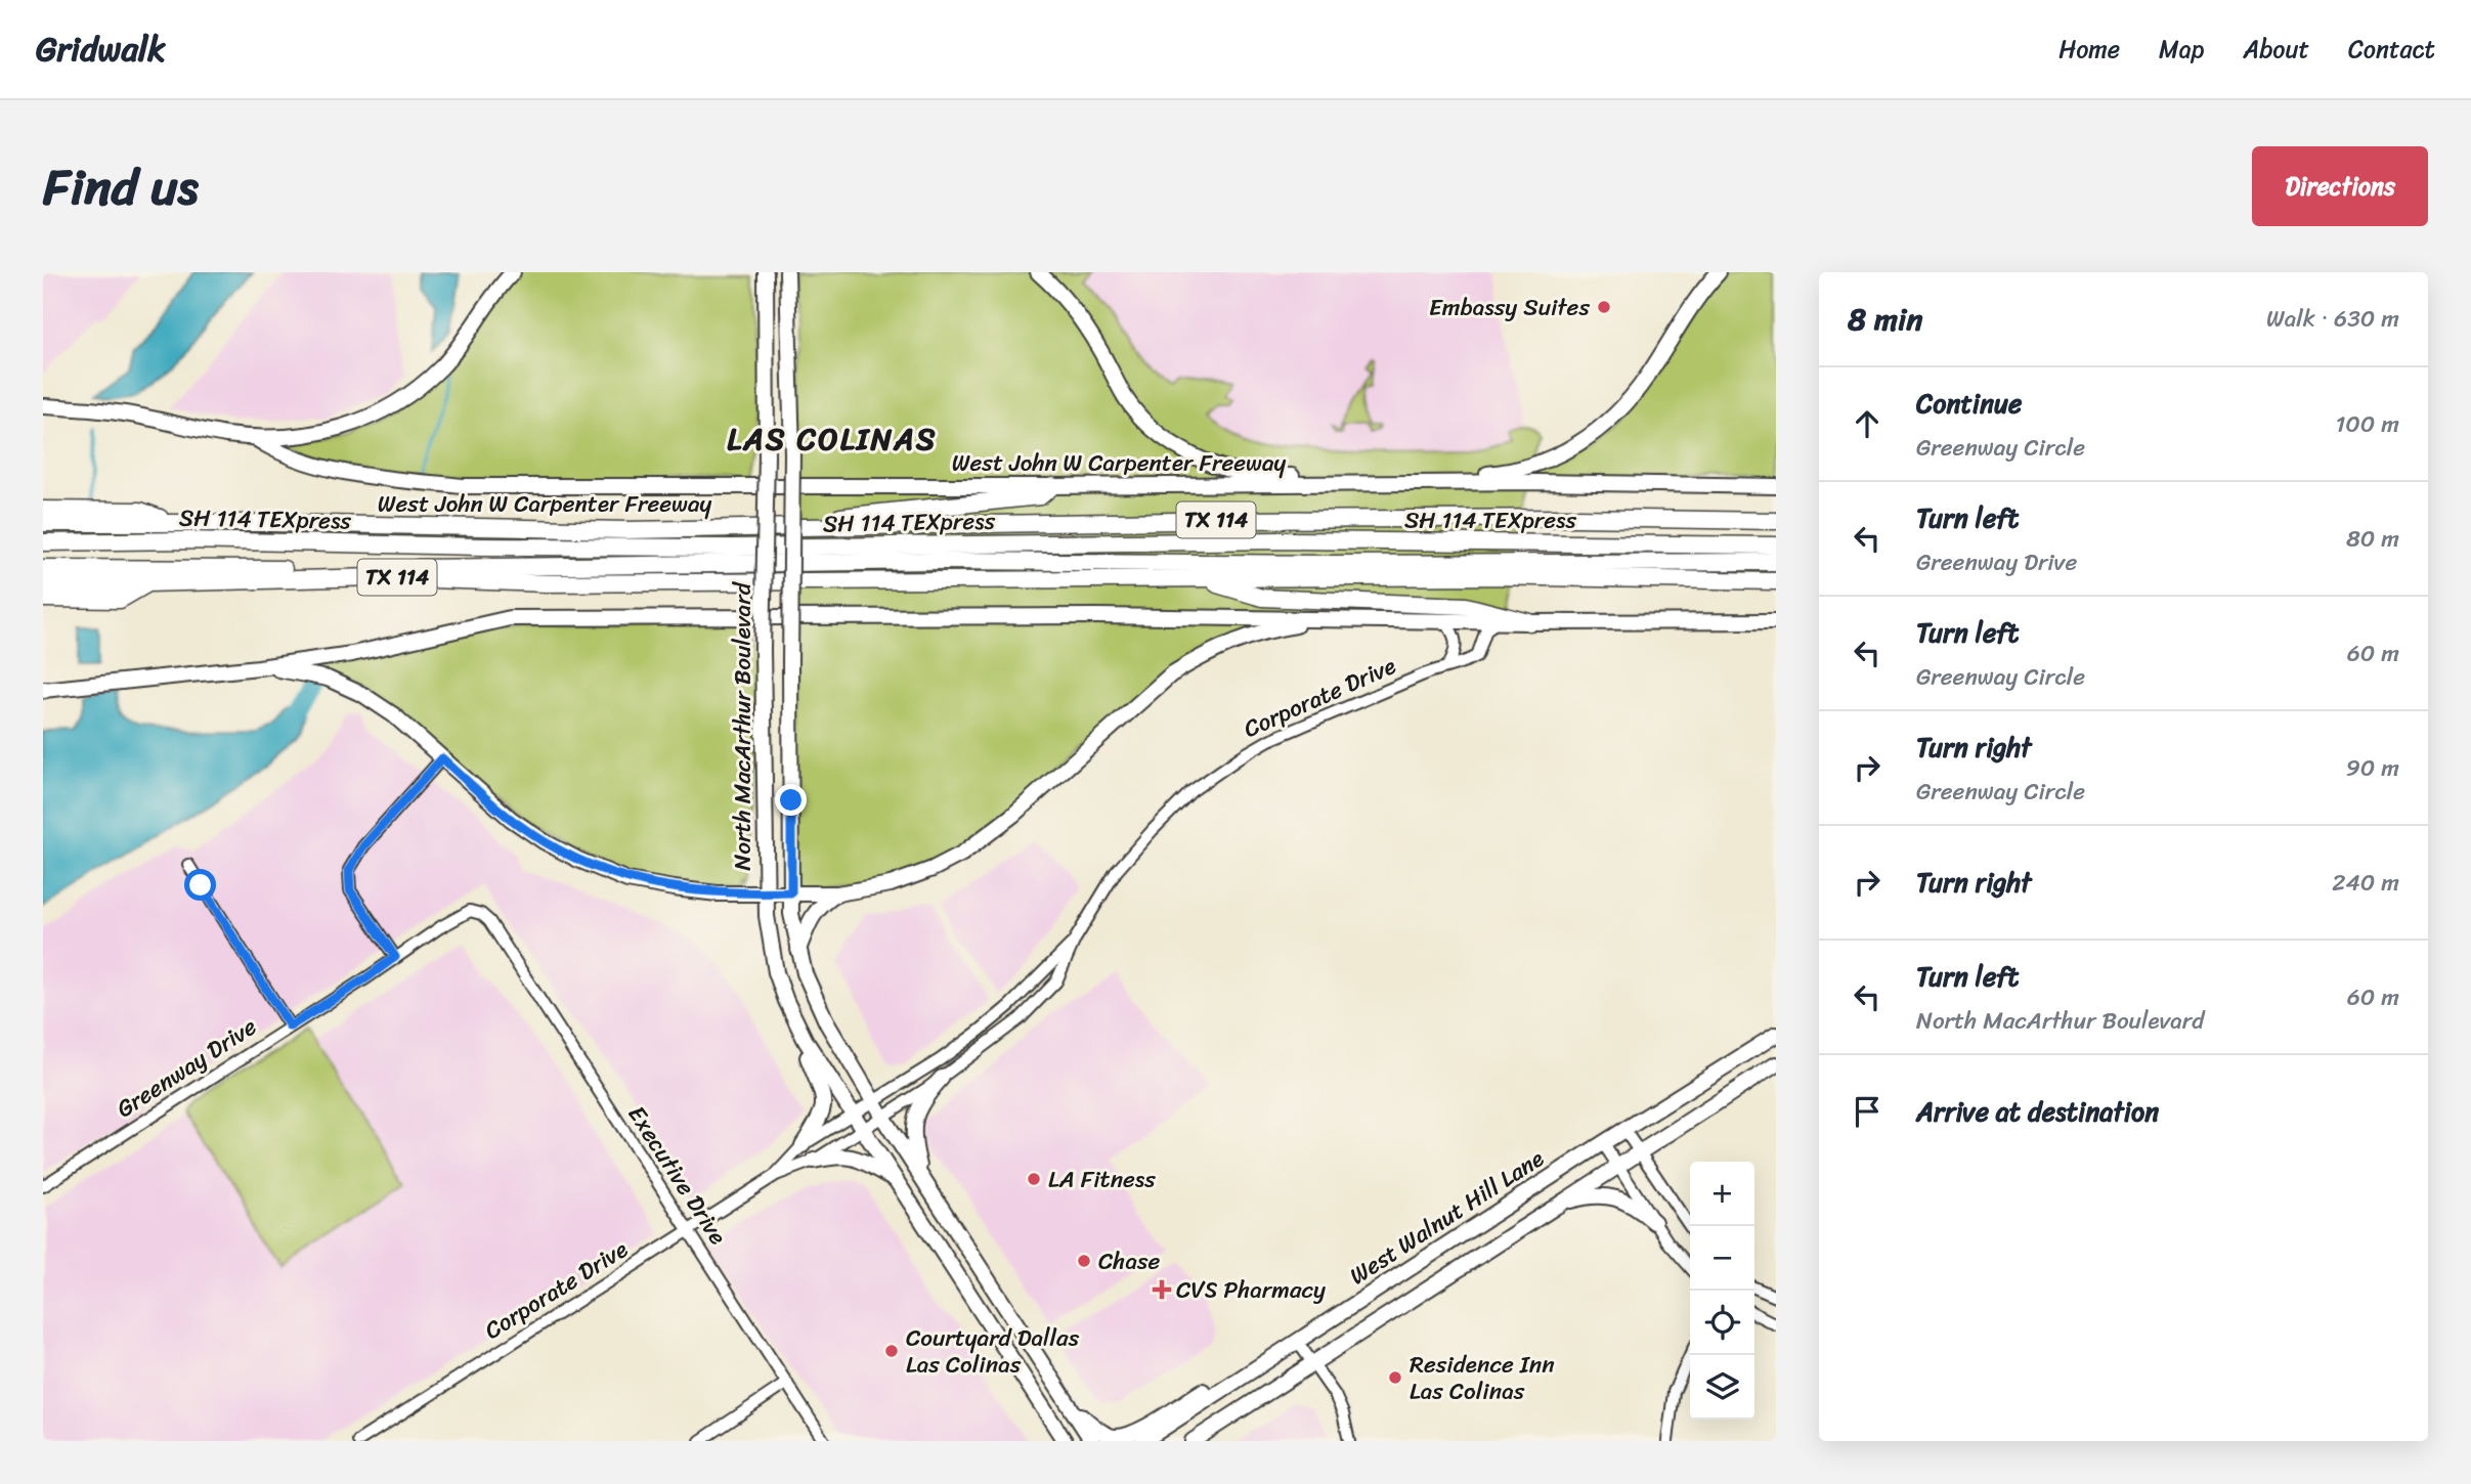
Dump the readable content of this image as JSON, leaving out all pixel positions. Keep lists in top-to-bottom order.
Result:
{
  "streets": {
    "highway": ["West John W Carpenter Freeway", "SH 114 TEXpress", "TX 114"],
    "main road": ["North MacArthur Boulevard", "West Walnut Hill Lane"],
    "street": ["Corporate Drive", "Greenway Drive", "Executive Drive"]
  },
  "crossings": [
    ["Corporate Drive", "North MacArthur Boulevard"],
    ["Corporate Drive", "Executive Drive"],
    ["Greenway Drive", "Executive Drive"]
  ],
  "districts": ["LAS COLINAS"],
  "places": {
    "other": [
      "Embassy Suites",
      "LA Fitness",
      "Chase",
      "Courtyard Dallas Las Colinas",
      "Residence Inn Las Colinas"
    ],
    "health": ["CVS Pharmacy"]
  },
  "page": {
    "header": "Gridwalk",
    "nav": [
      "Home",
      "Map",
      "About",
      "Contact"
    ],
    "title": "Find us",
    "buttons": "Directions",
    "heading": ["8 min", "Walk · 630 m"],
    "list": [
      ["Continue", "Greenway Circle", "100 m"],
      ["Turn left", "Greenway Drive", "80 m"],
      ["Turn left", "Greenway Circle", "60 m"],
      ["Turn right", "Greenway Circle", "90 m"],
      ["Turn right", "240 m"],
      ["Turn left", "North MacArthur Boulevard", "60 m"],
      "Arrive at destination"
    ],
    "map_buttons": ["+", "−"]
  }
}
